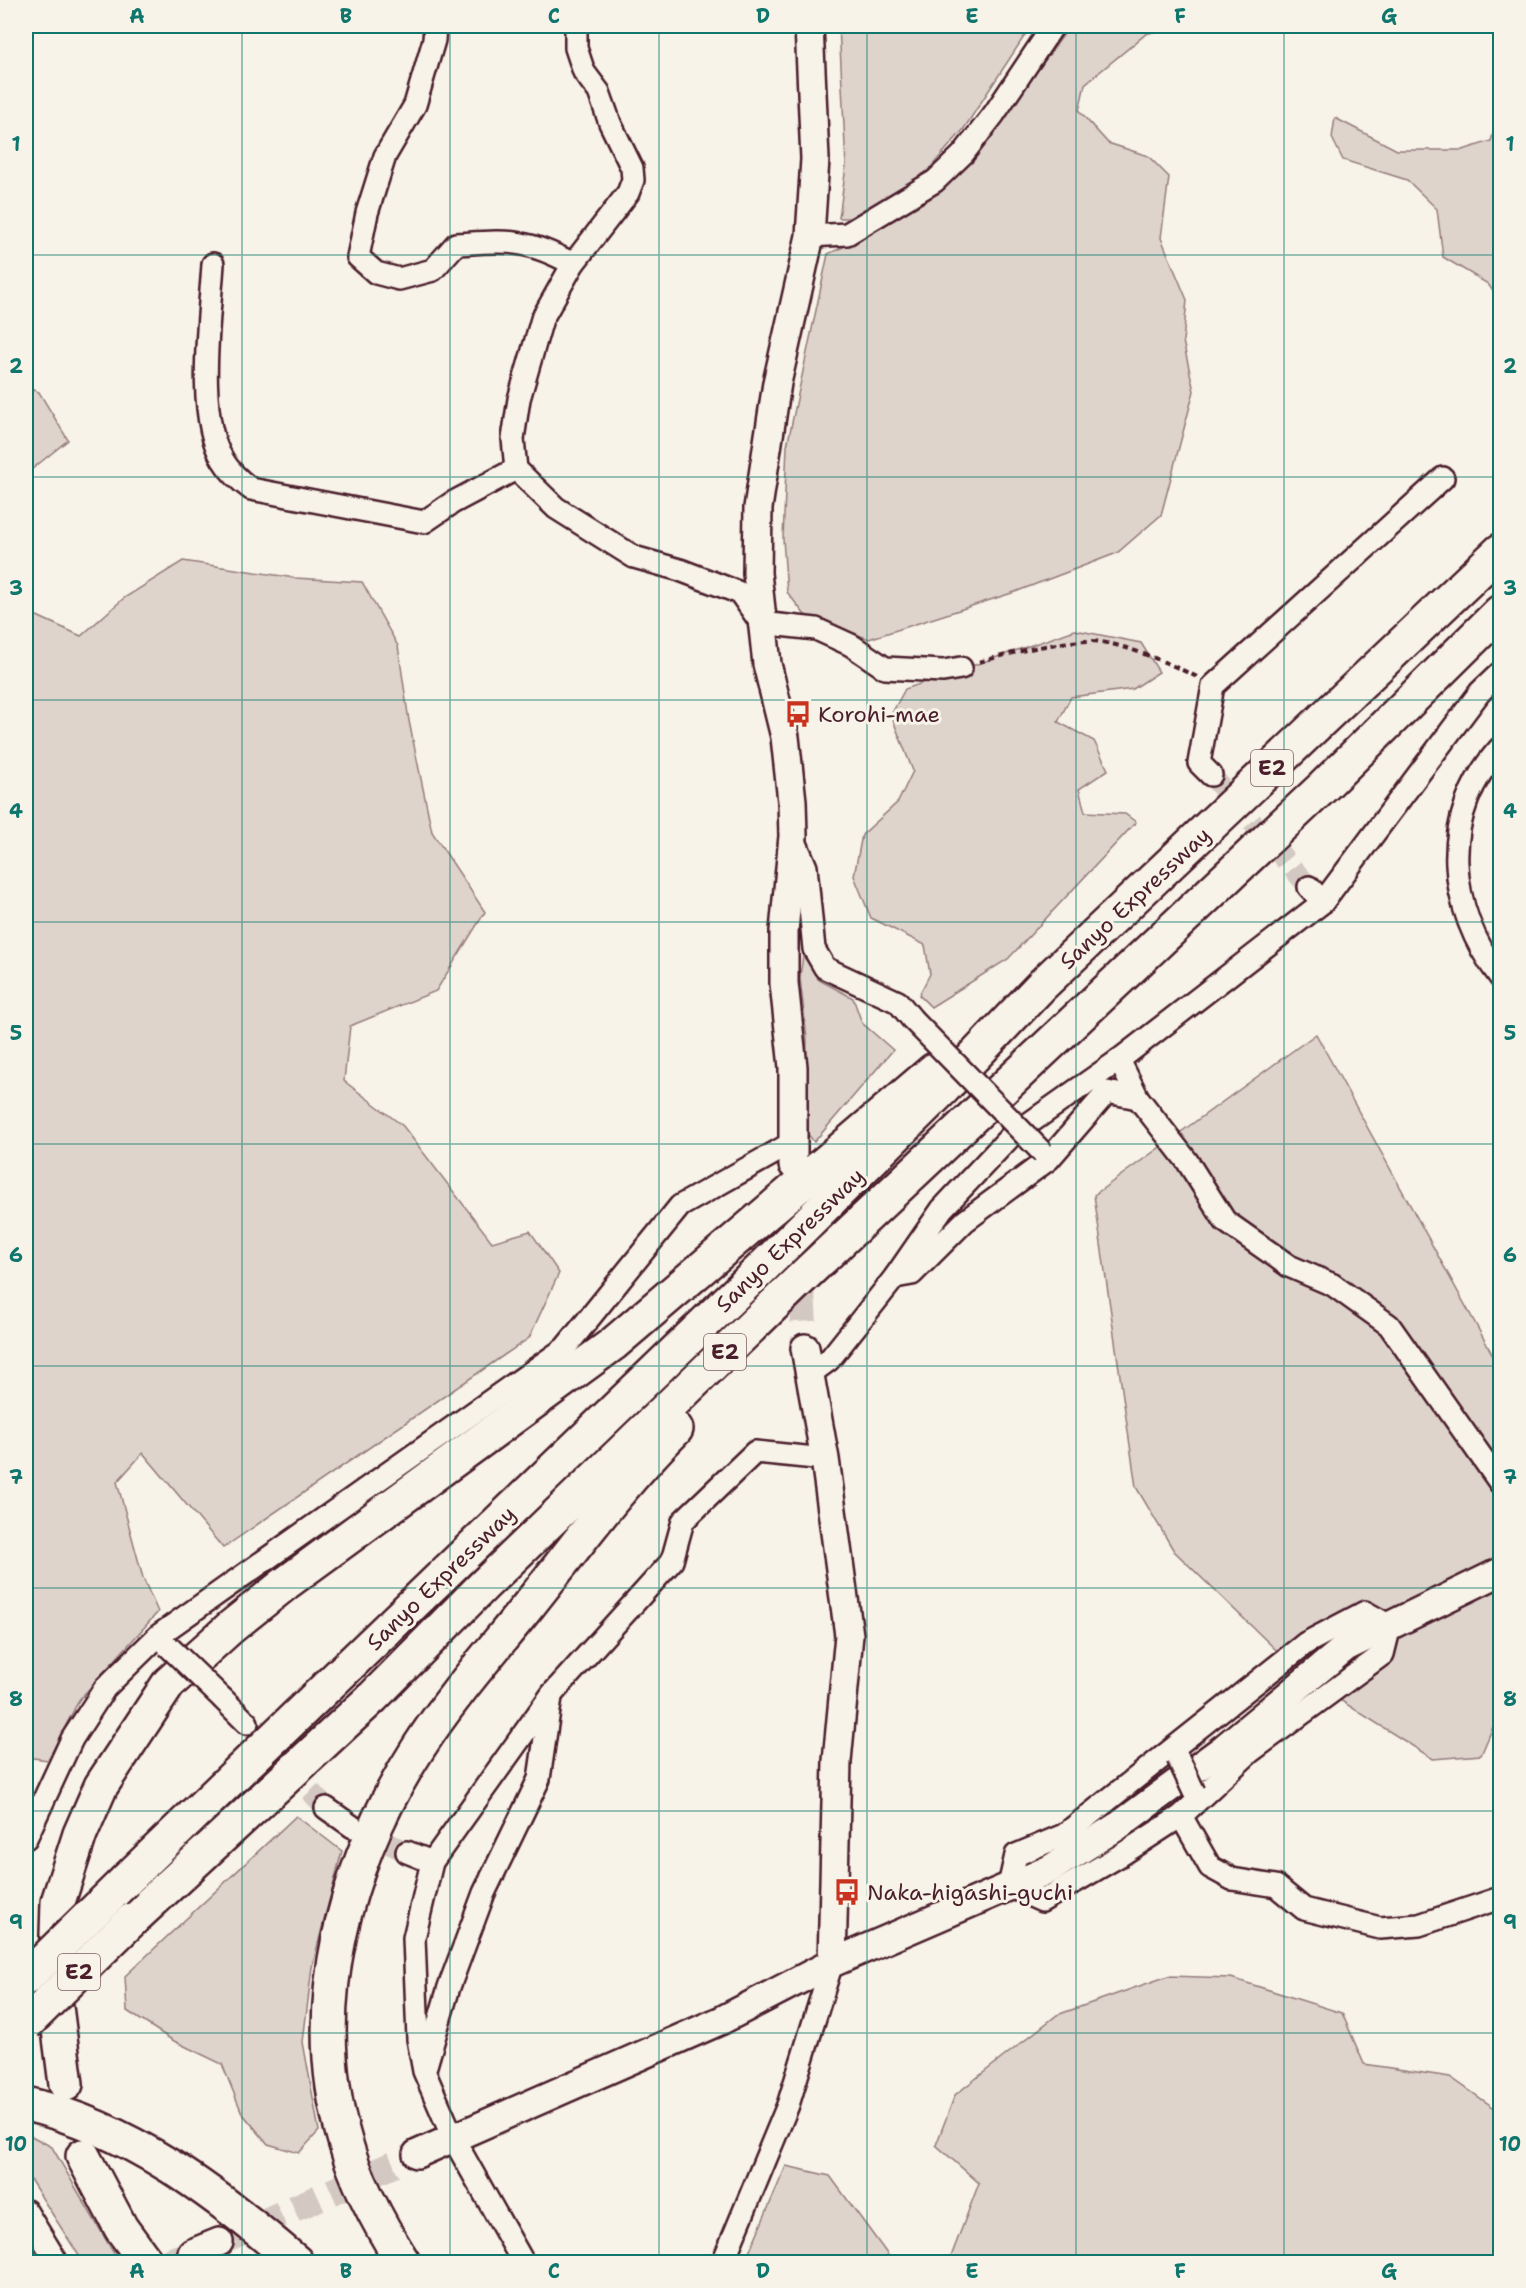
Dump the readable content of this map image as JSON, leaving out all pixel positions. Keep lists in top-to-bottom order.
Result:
{
  "streets": {
    "highway": ["E2", "Sanyo Expressway"]
  },
  "places": {
    "bus stop": ["Korohi-mae", "Naka-higashi-guchi"]
  },
  "grid": {
    "columns": [
      "A",
      "B",
      "C",
      "D",
      "E",
      "F",
      "G"
    ],
    "rows": [
      "1",
      "2",
      "3",
      "4",
      "5",
      "6",
      "7",
      "8",
      "9",
      "10"
    ]
  }
}
